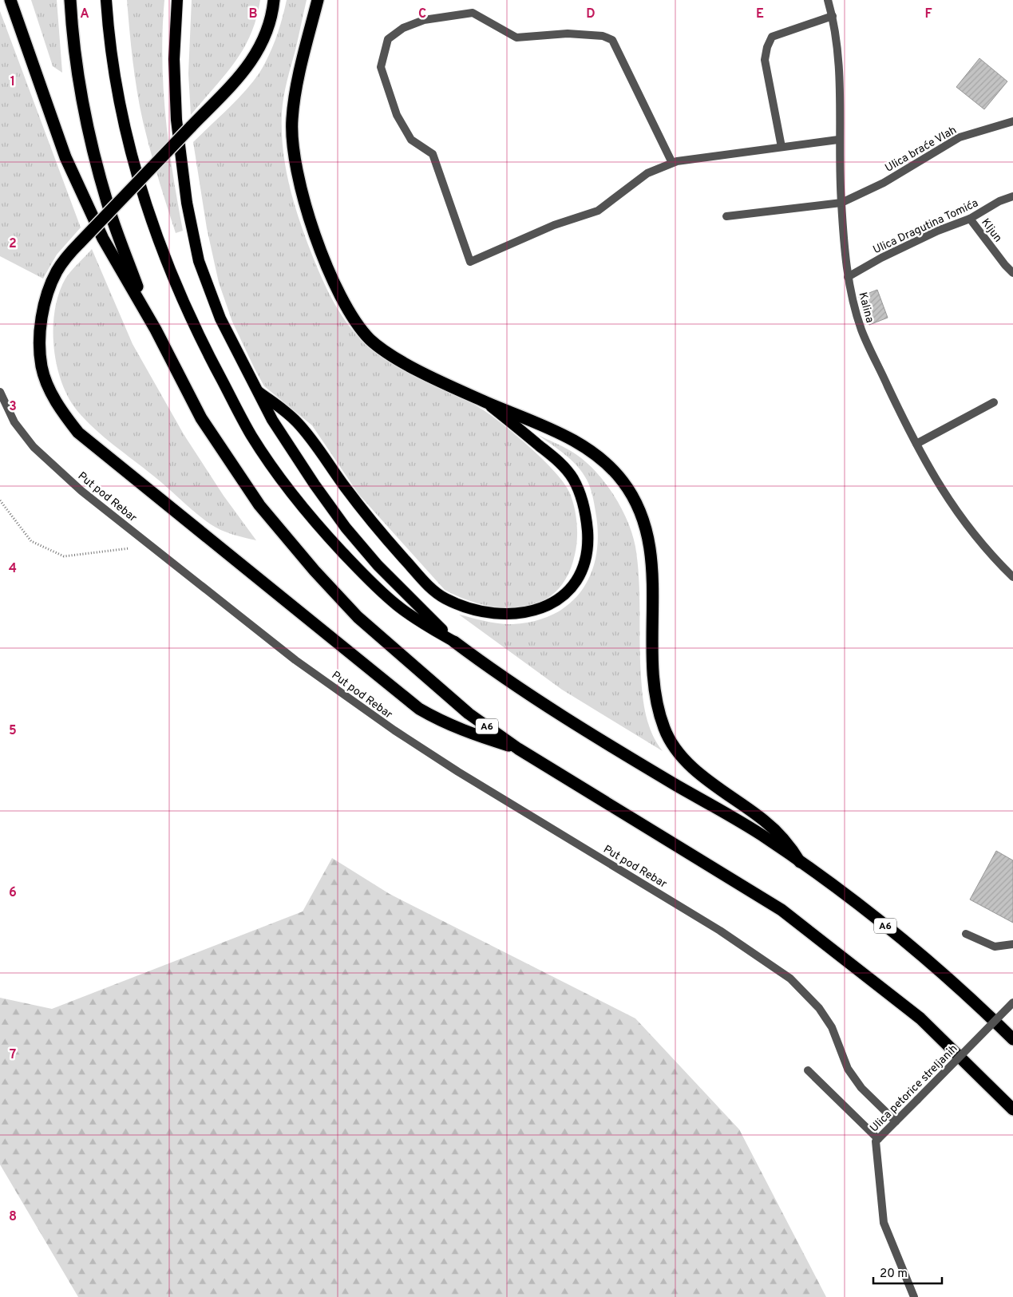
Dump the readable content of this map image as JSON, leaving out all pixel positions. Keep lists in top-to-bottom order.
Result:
{
  "streets": {
    "highway": ["A6"],
    "street": [
      "Ulica braće Vlah",
      "Ulica Dragutina Tomića",
      "Kljun",
      "Kalina",
      "Put pod Rebar",
      "Ulica petorice streljanih"
    ]
  },
  "crossings": [
    ["Ulica braće Vlah", "Kalina"],
    ["Ulica Dragutina Tomića", "Kljun"],
    ["Ulica Dragutina Tomića", "Kalina"],
    ["Put pod Rebar", "Ulica petorice streljanih"]
  ],
  "scale_bar": "20 m",
  "grid": {
    "columns": [
      "A",
      "B",
      "C",
      "D",
      "E",
      "F"
    ],
    "rows": [
      "1",
      "2",
      "3",
      "4",
      "5",
      "6",
      "7",
      "8"
    ]
  }
}
